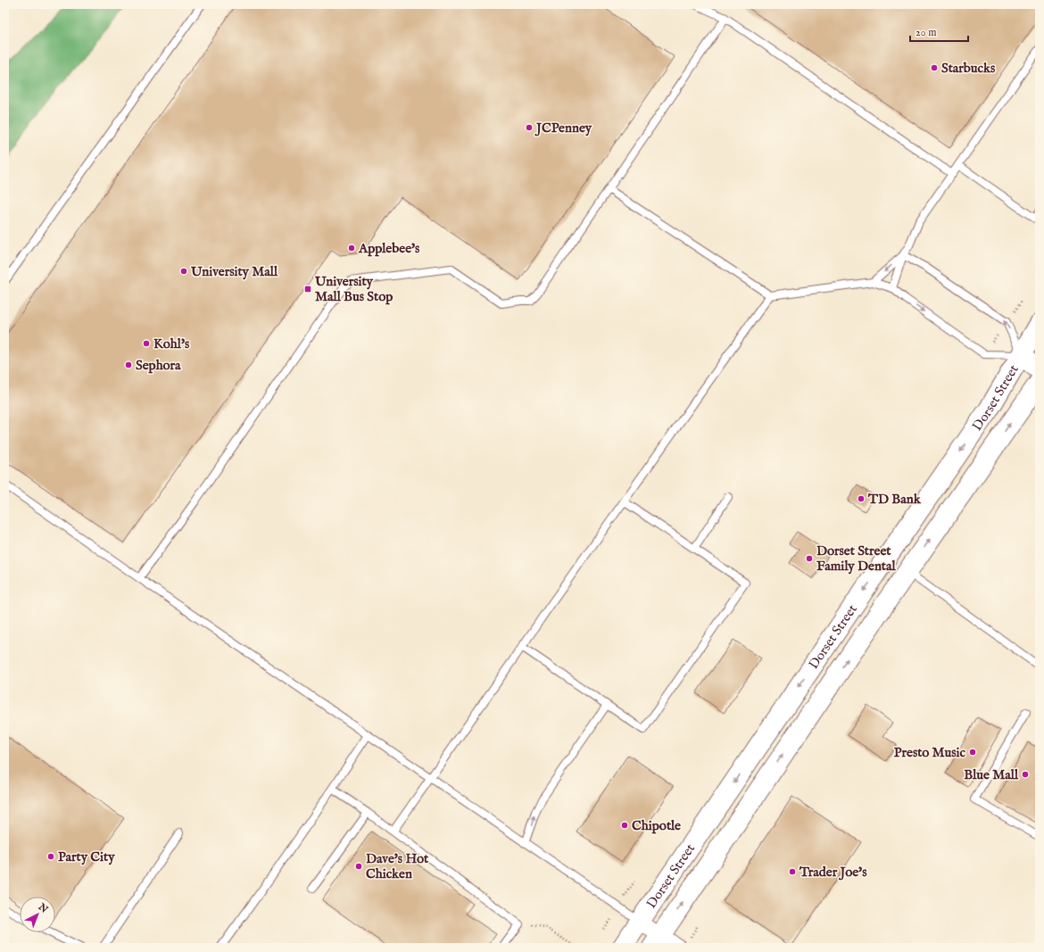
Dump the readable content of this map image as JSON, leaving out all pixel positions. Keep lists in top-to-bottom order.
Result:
{
  "streets": {
    "main road": ["Dorset Street"]
  },
  "places": {
    "other": [
      "Starbucks",
      "JCPenney",
      "Applebee's",
      "University Mall",
      "Kohl's",
      "Sephora",
      "TD Bank",
      "Dorset Street Family Dental",
      "Presto Music",
      "Blue Mall",
      "Chipotle",
      "Party City",
      "Dave's Hot Chicken",
      "Trader Joe's"
    ],
    "transit": ["University Mall Bus Stop"]
  },
  "scale_bar": "20 m",
  "north": "top right"
}
